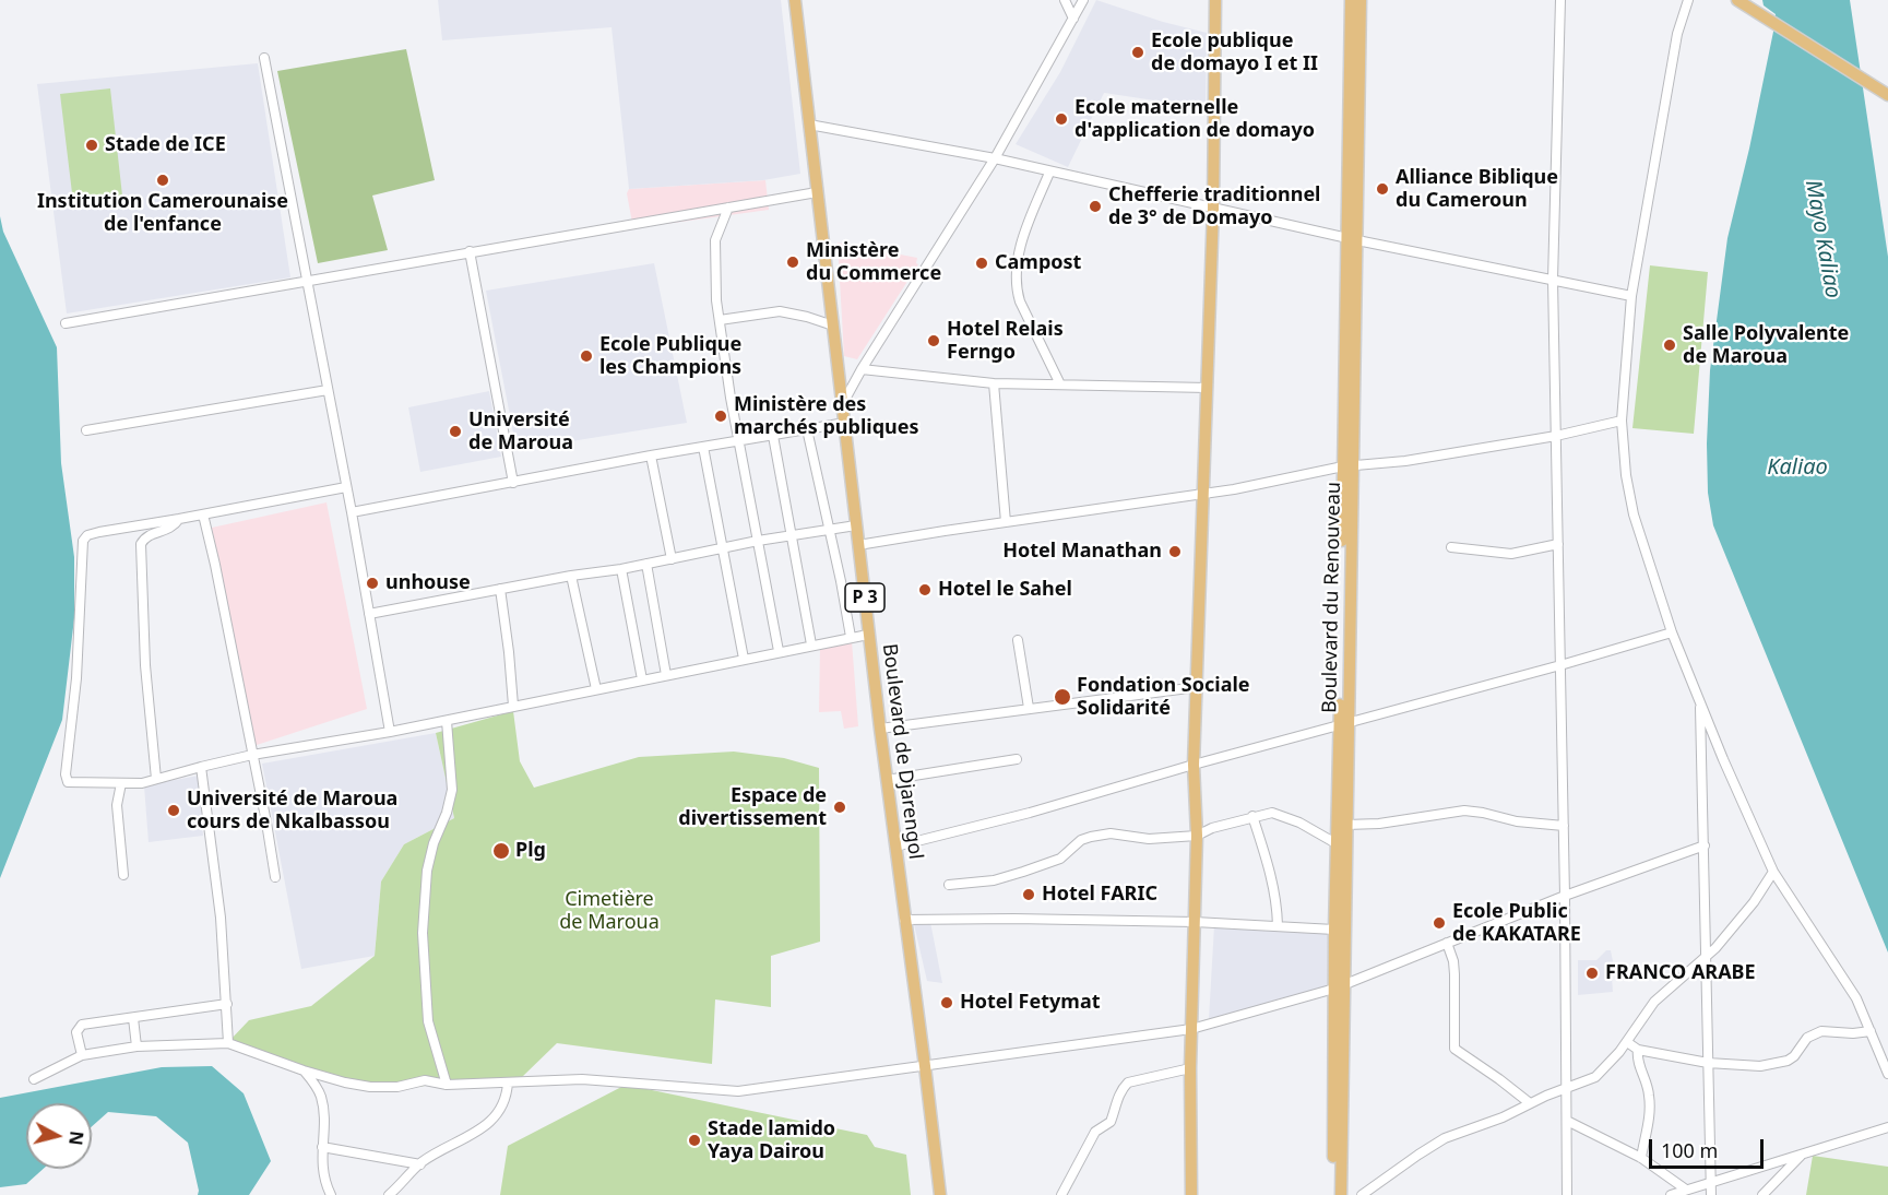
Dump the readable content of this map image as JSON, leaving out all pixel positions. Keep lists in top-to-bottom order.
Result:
{
  "streets": {
    "main road": ["P 3", "Boulevard du Renouveau", "Boulevard de Djarengol"]
  },
  "water": ["Mayo Kaliao", "Kaliao"],
  "parks": ["Cimetière de Maroua"],
  "places": [
    "Ecole publique de domayo I et II",
    "Ecole maternelle d'application de domayo",
    "Stade de ICE",
    "Institution Camerounaise de l'enfance",
    "Alliance Biblique du Cameroun",
    "Chefferie traditionnel de 3° de Domayo",
    "Ministère du Commerce",
    "Campost",
    "Hotel Relais Ferngo",
    "Salle Polyvalente de Maroua",
    "Ecole Publique les Champions",
    "Ministère des marchés publiques",
    "Université de Maroua",
    "Hotel Manathan",
    "unhouse",
    "Hotel le Sahel",
    "Fondation Sociale Solidarité",
    "Espace de divertissement",
    "Université de Maroua cours de Nkalbassou",
    "Plg",
    "Hotel FARIC",
    "Ecole Public de KAKATARE",
    "FRANCO ARABE",
    "Hotel Fetymat",
    "Stade lamido Yaya Dairou"
  ],
  "scale_bar": "100 m",
  "north": "right"
}
